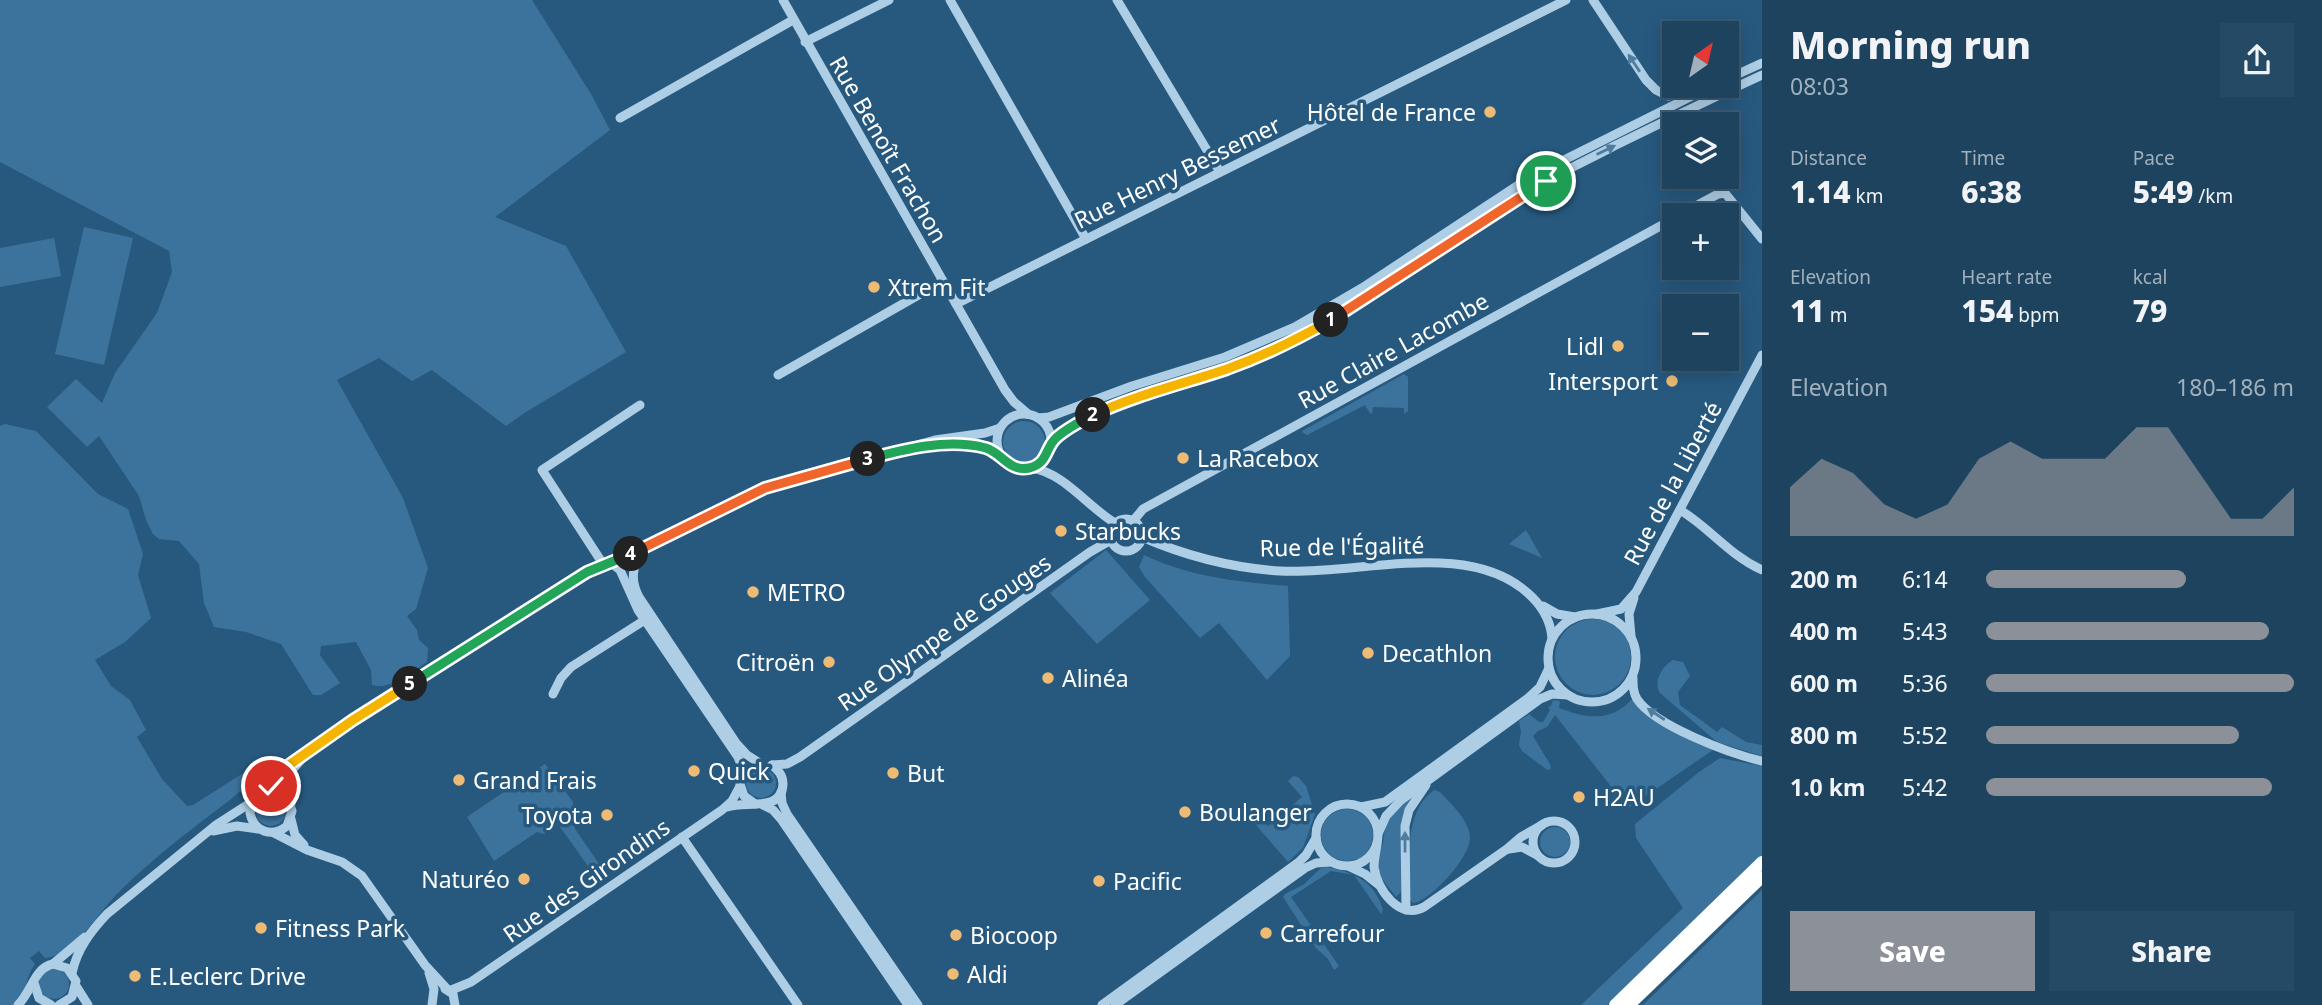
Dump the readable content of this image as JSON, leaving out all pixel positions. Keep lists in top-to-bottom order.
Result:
{
  "streets": {
    "street": [
      "Rue Benoît Frachon",
      "Rue Henry Bessemer",
      "Rue Claire Lacombe",
      "Rue de la Liberté",
      "Rue de l'Égalité",
      "Rue Olympe de Gouges",
      "Rue des Girondins"
    ]
  },
  "crossings": [
    ["Rue Benoît Frachon", "Rue Henry Bessemer"],
    ["Rue Claire Lacombe", "Rue de l'Égalité"],
    ["Rue Claire Lacombe", "Rue Olympe de Gouges"],
    ["Rue de la Liberté", "Rue de l'Égalité"],
    ["Rue de l'Égalité", "Rue Olympe de Gouges"],
    ["Rue Olympe de Gouges", "Rue des Girondins"]
  ],
  "places": [
    "Hôtel de France",
    "Xtrem Fit",
    "Lidl",
    "Intersport",
    "La Racebox",
    "Starbucks",
    "METRO",
    "Decathlon",
    "Citroën",
    "Alinéa",
    "Quick",
    "But",
    "Grand Frais",
    "H2AU",
    "Boulanger",
    "Toyota",
    "Naturéo",
    "Pacific",
    "Fitness Park",
    "Carrefour",
    "Biocoop",
    "Aldi",
    "E.Leclerc Drive"
  ],
  "north": "top right",
  "page": {
    "heading": ["Morning run", "08:03"],
    "map_buttons": ["+", "−"],
    "stats": [
      ["Distance", "1.14 km"],
      ["Time", "6:38"],
      ["Pace", "5:49 /km"],
      ["Elevation", "11 m"],
      ["Heart rate", "154 bpm"],
      ["kcal", "79"]
    ],
    "pins": [
      "1",
      "2",
      "3",
      "4",
      "5"
    ],
    "chart": ["Elevation", "180–186 m"],
    "list": [
      {
        "name": "200 m",
        "note": "6:14"
      },
      {
        "name": "400 m",
        "note": "5:43"
      },
      {
        "name": "600 m",
        "note": "5:36"
      },
      {
        "name": "800 m",
        "note": "5:52"
      },
      {
        "name": "1.0 km",
        "note": "5:42"
      }
    ],
    "buttons": ["Save", "Share"]
  }
}
